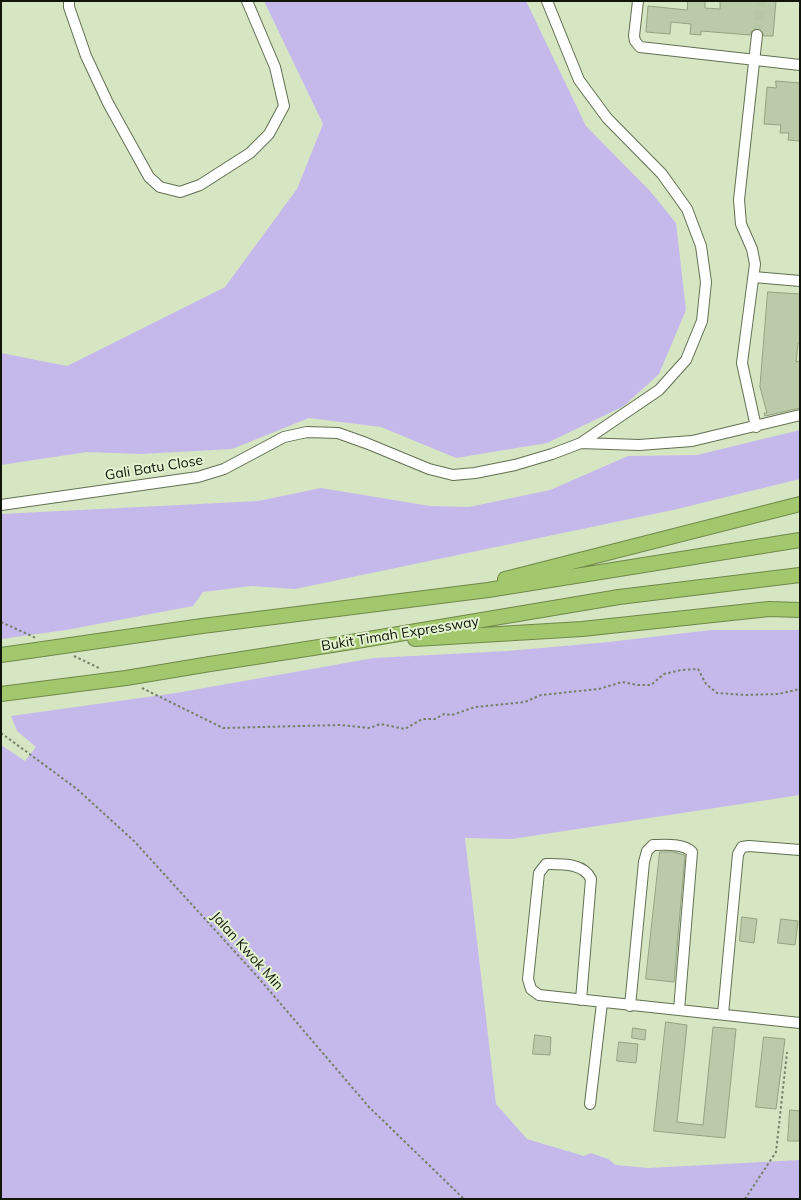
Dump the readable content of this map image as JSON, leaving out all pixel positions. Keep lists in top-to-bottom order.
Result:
{
  "streets": {
    "highway": ["Bukit Timah Expressway"],
    "street": ["Gali Batu Close"],
    "path": ["Jalan Kwok Min"]
  }
}
